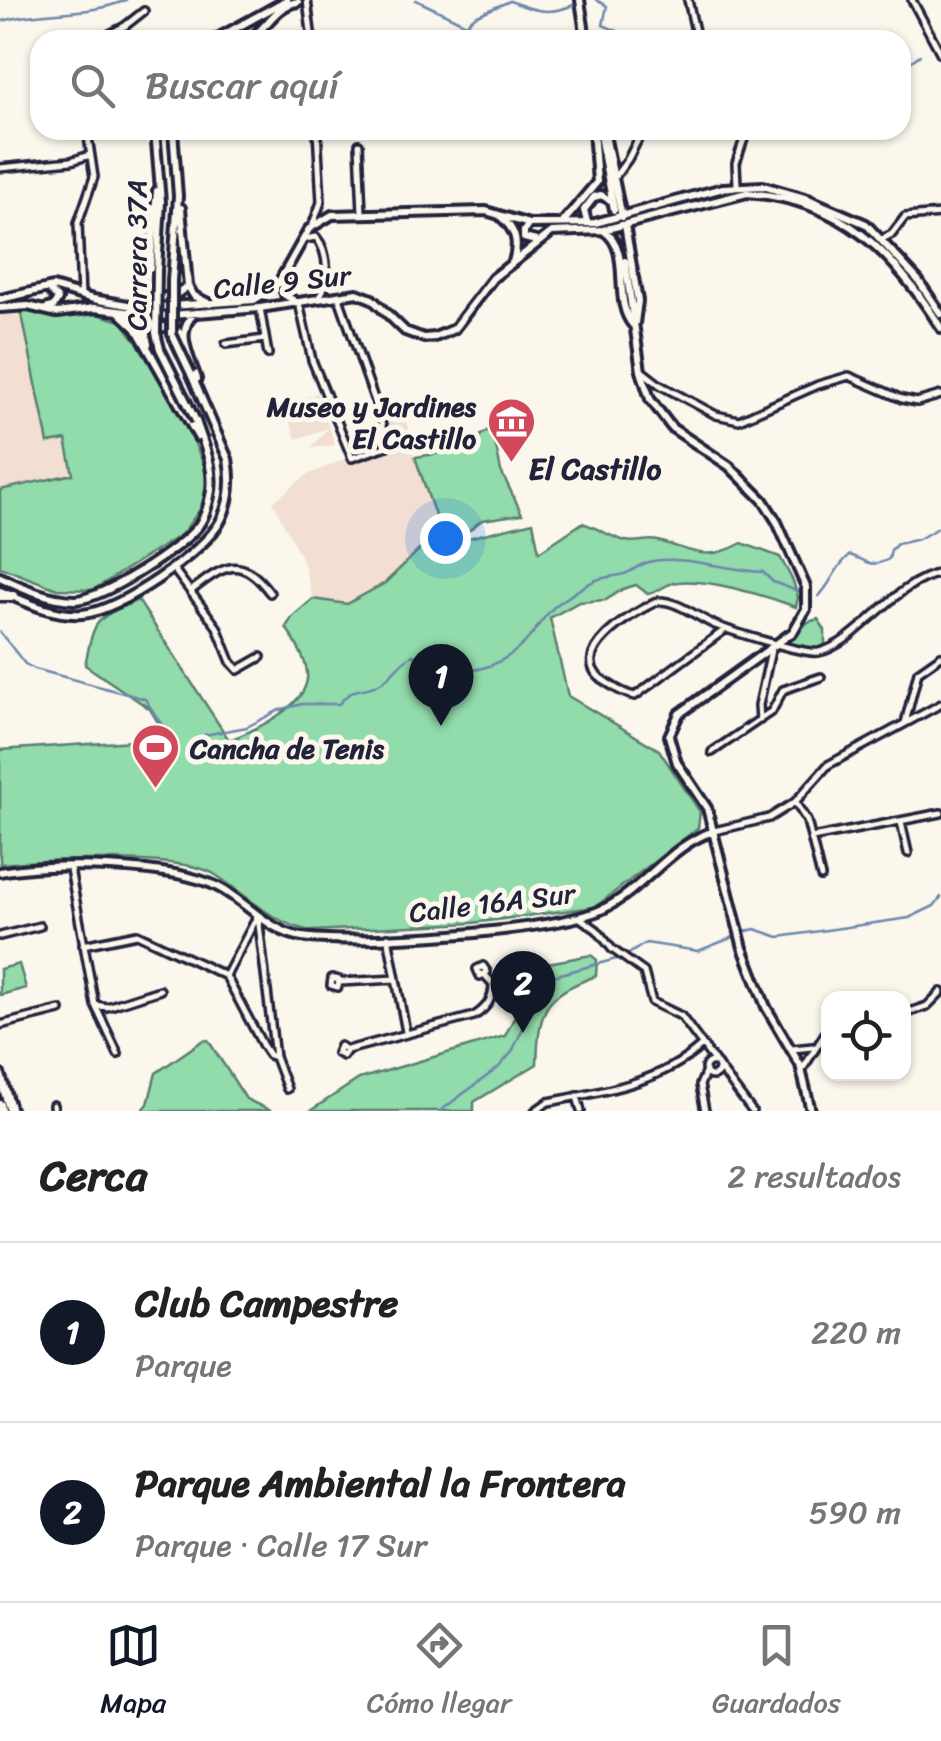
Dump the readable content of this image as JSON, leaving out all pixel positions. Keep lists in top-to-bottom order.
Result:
{
  "streets": {
    "main road": ["Carrera 37A", "Calle 9 Sur", "Calle 16A Sur"]
  },
  "districts": ["El Castillo"],
  "places": {
    "museum": ["Museo y Jardines El Castillo"],
    "sports": ["Cancha de Tenis"]
  },
  "page": {
    "search": "Buscar aquí",
    "pins": ["1", "2"],
    "heading": ["Cerca", "2 resultados"],
    "list": [
      {
        "mark": "1",
        "name": "Club Campestre",
        "note": "Parque",
        "value": "220 m"
      },
      {
        "mark": "2",
        "name": "Parque Ambiental la Frontera",
        "note": "Parque · Calle 17 Sur",
        "value": "590 m"
      }
    ],
    "nav": ["Mapa", "Cómo llegar", "Guardados"]
  }
}
